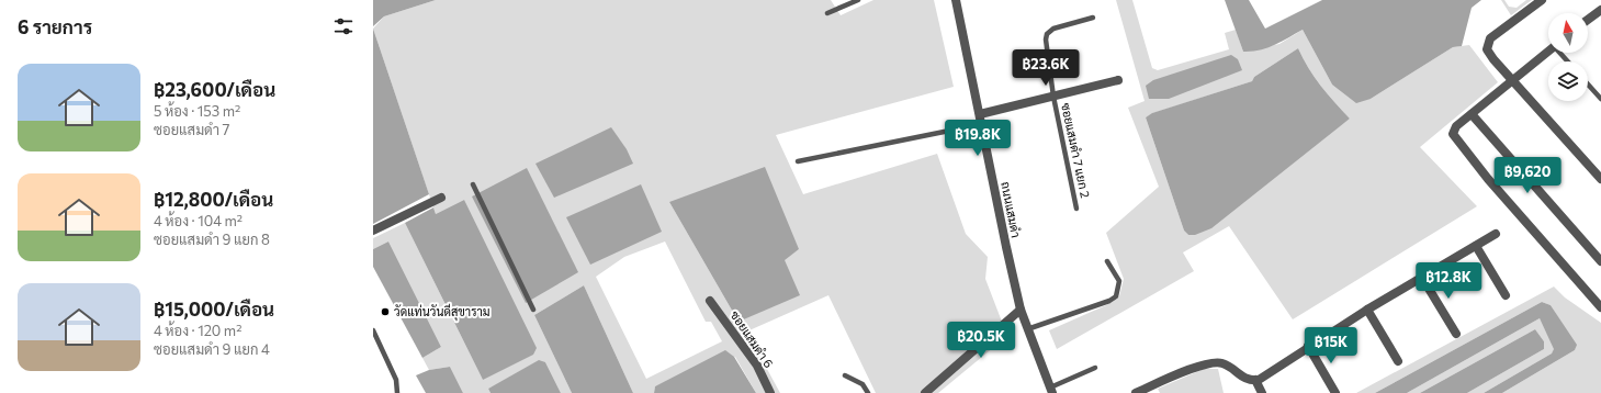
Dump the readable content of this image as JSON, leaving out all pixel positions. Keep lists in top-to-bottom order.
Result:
{
  "streets": {
    "street": ["ถนนแสมดำ", "ซอยแสมดำ 6"],
    "lane": ["ซอยแสมดำ 7 แยก 2"]
  },
  "places": ["วัดแท่นวันดีสุขาราม"],
  "north": "top",
  "page": {
    "heading": "6 รายการ",
    "price": [
      "฿23.6K",
      "฿19.8K",
      "฿9,620",
      "฿12.8K",
      "฿20.5K",
      "฿15K"
    ],
    "list": [
      {
        "name": "฿23,600/เดือน",
        "note": "5 ห้อง · 153 m² · ซอยแสมดำ 7"
      },
      {
        "name": "฿12,800/เดือน",
        "note": "4 ห้อง · 104 m² · ซอยแสมดำ 9 แยก 8"
      },
      {
        "name": "฿15,000/เดือน",
        "note": "4 ห้อง · 120 m² · ซอยแสมดำ 9 แยก 4"
      }
    ]
  }
}
